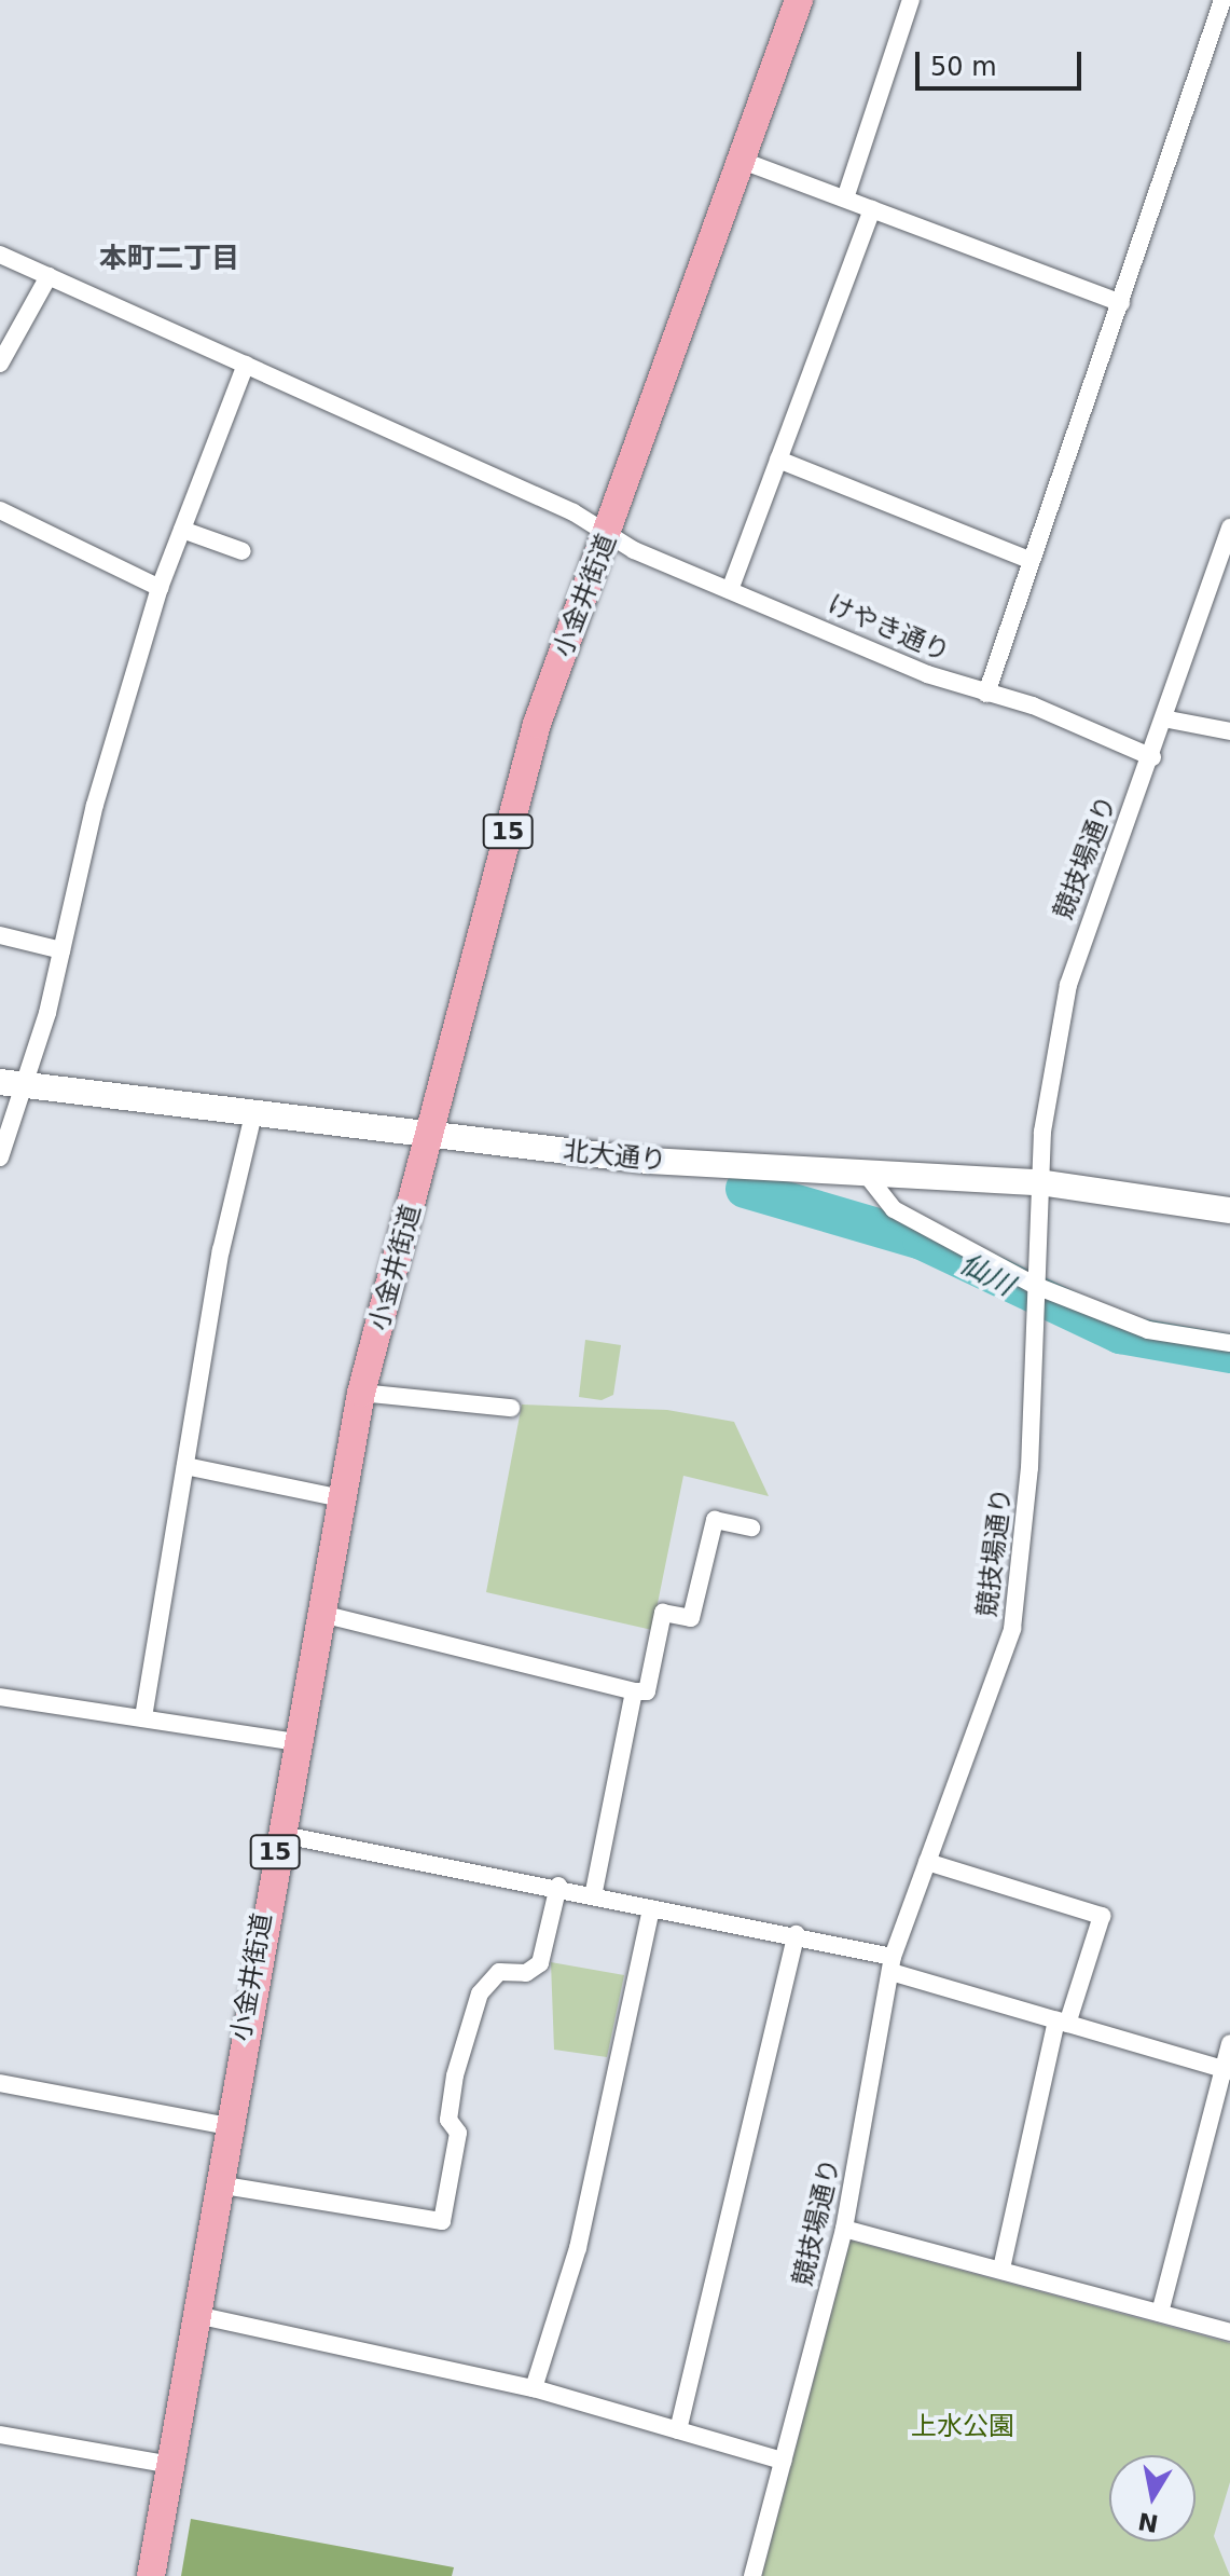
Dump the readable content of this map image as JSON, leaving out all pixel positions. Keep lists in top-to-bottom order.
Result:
{
  "streets": {
    "main road": ["小金井街道", "15"],
    "street": ["けやき通り", "競技場通り", "北大通り"]
  },
  "crossings": [
    ["小金井街道", "けやき通り"],
    ["小金井街道", "北大通り"],
    ["けやき通り", "競技場通り"],
    ["競技場通り", "北大通り"]
  ],
  "districts": ["本町二丁目"],
  "water": ["仙川"],
  "parks": ["上水公園"],
  "scale_bar": "50 m",
  "north": "bottom"
}
